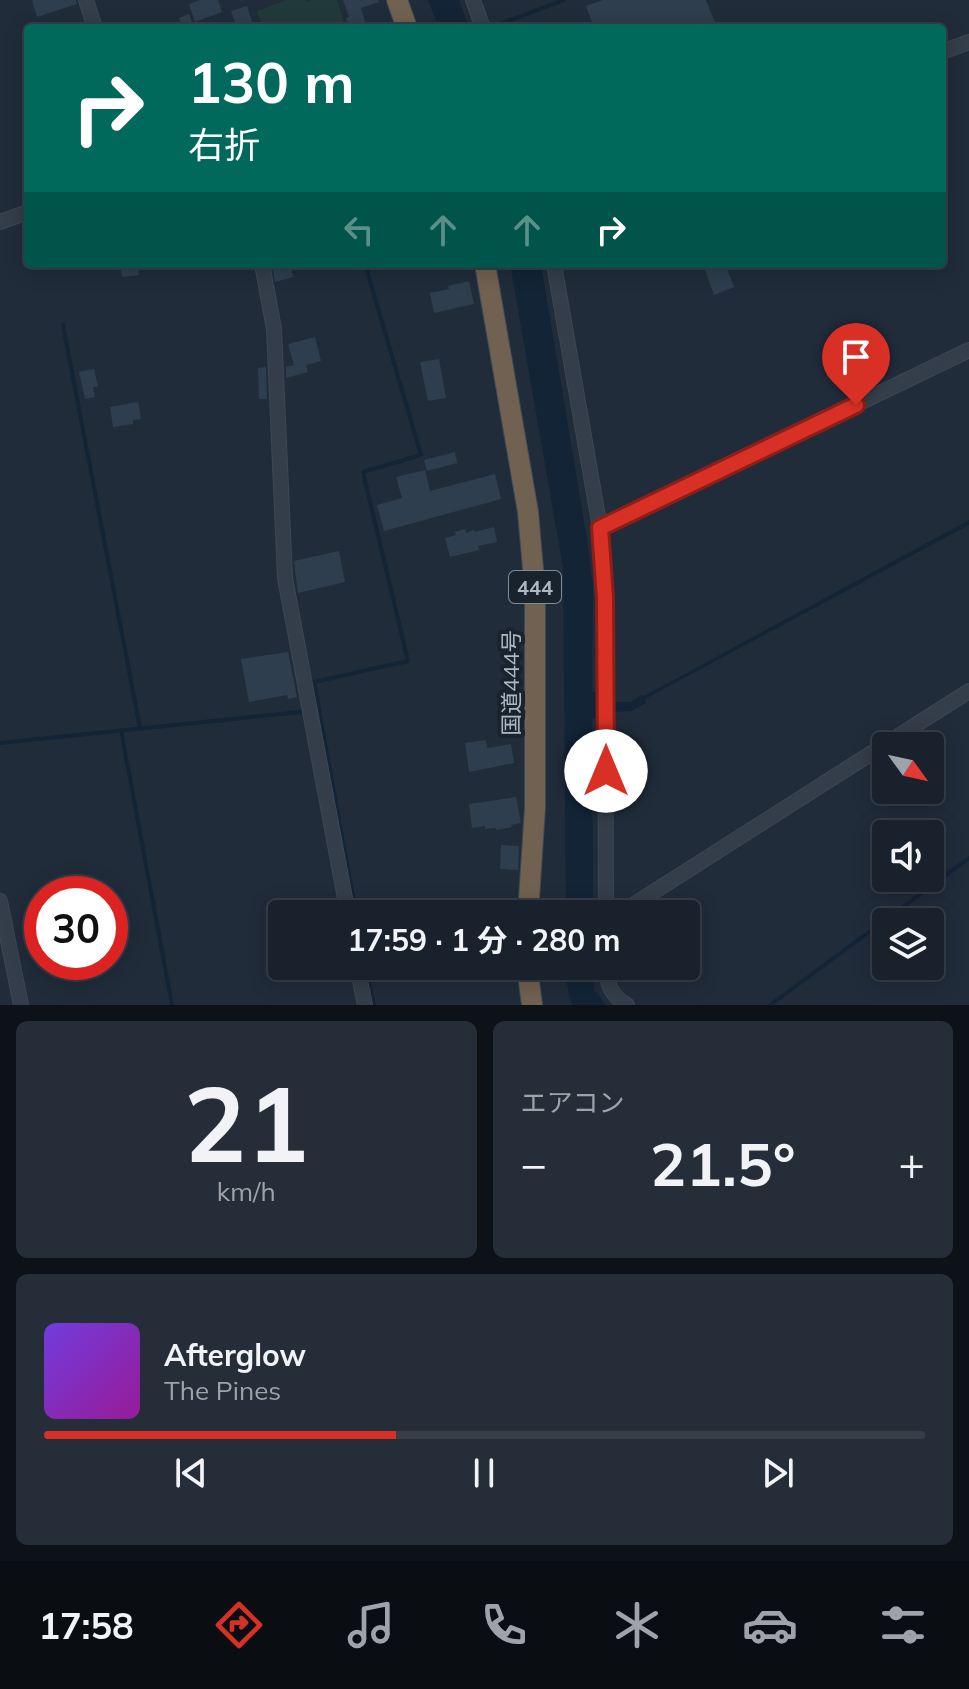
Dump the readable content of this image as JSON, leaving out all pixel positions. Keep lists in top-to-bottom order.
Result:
{
  "streets": {
    "highway": ["444", "国道444号"]
  },
  "north": "bottom right",
  "page": {
    "turn": ["130 m", "右折"],
    "limit": "30",
    "trip": "17:59 · 1 分 · 280 m",
    "tile": [
      ["21", "km/h"],
      "エアコン"
    ],
    "heat": ["−", "21.5°", "+"],
    "song": ["Afterglow", "The Pines"],
    "tabs": "17:58"
  }
}
